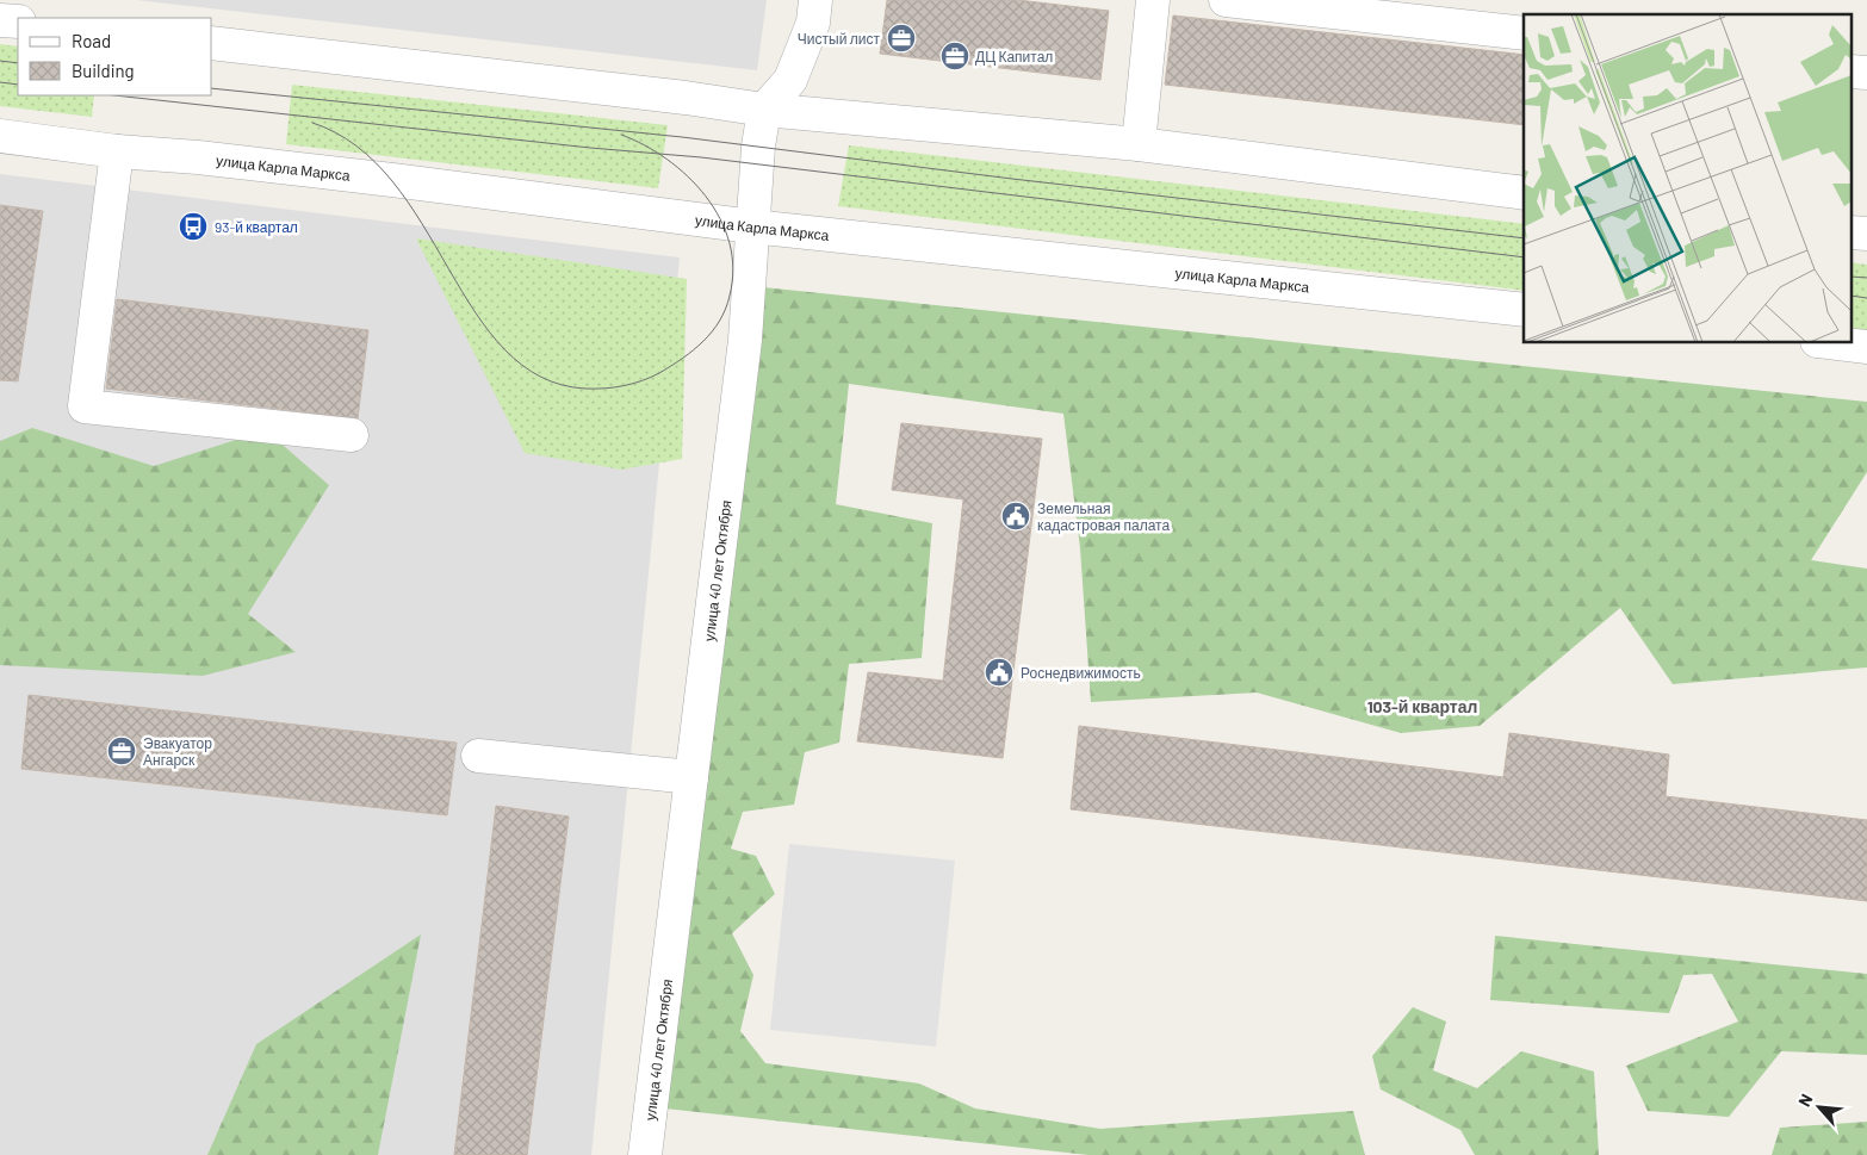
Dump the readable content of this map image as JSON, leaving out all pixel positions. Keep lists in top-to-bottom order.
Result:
{
  "streets": {
    "street": ["улица Карла Маркса", "улица 40 лет Октября"]
  },
  "crossings": [
    ["улица Карла Маркса", "улица 40 лет Октября"]
  ],
  "districts": ["103-й квартал"],
  "places": {
    "office": ["Чистый лист", "ДЦ Капитал", "Эвакуатор Ангарск"],
    "bus stop": ["93-й квартал"],
    "public building": ["Земельная кадастровая палата", "Роснедвижимость"]
  },
  "legend": ["Road", "Building"],
  "north": "top left"
}
